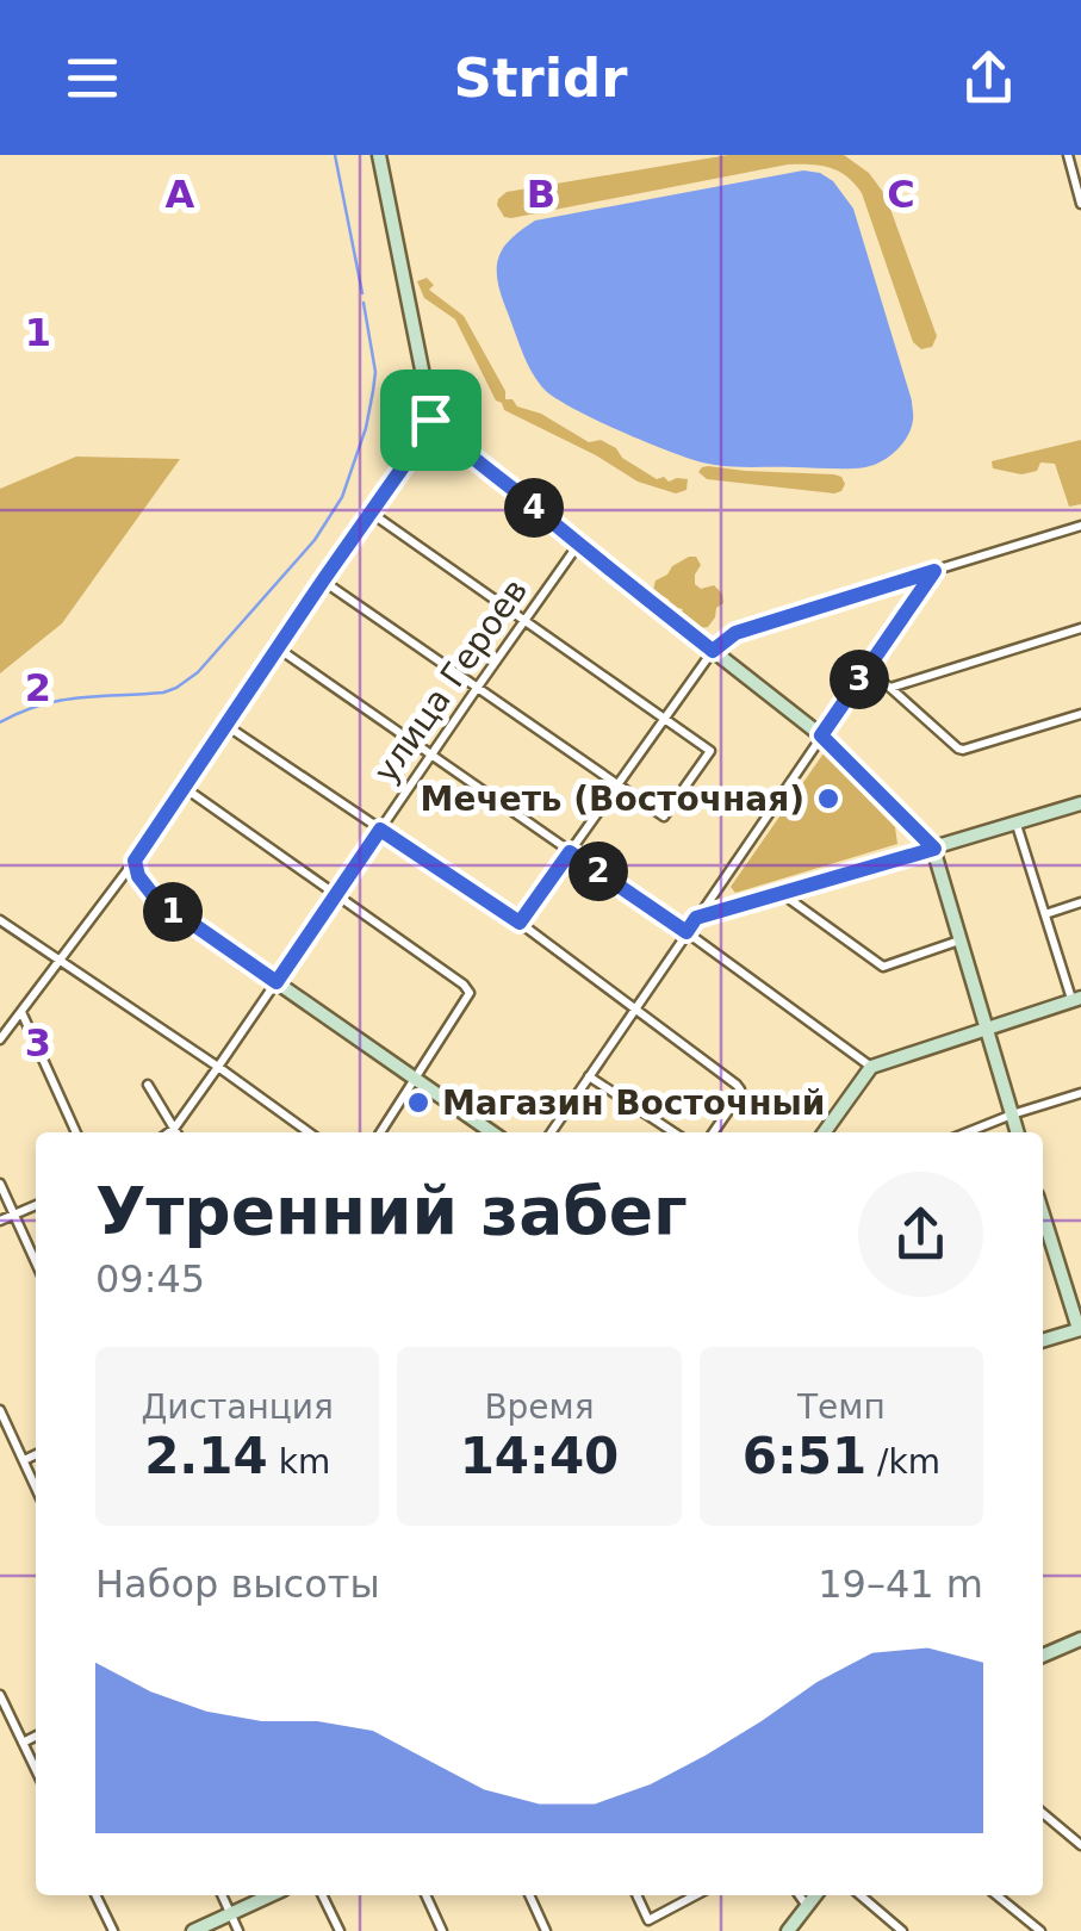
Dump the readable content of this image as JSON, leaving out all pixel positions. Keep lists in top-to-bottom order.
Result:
{
  "streets": {
    "street": ["улица Героев"]
  },
  "places": ["Мечеть (Восточная)", "Магазин Восточный"],
  "page": {
    "header": "Stridr",
    "pins": [
      "4",
      "3",
      "2",
      "1"
    ],
    "heading": ["Утренний забег", "09:45"],
    "stats": [
      ["Дистанция", "2.14 km"],
      ["Время", "14:40"],
      ["Темп", "6:51 /km"]
    ],
    "chart": ["Набор высоты", "19–41 m"]
  },
  "grid": {
    "columns": ["A", "B", "C"],
    "rows": ["1", "2", "3"]
  }
}
